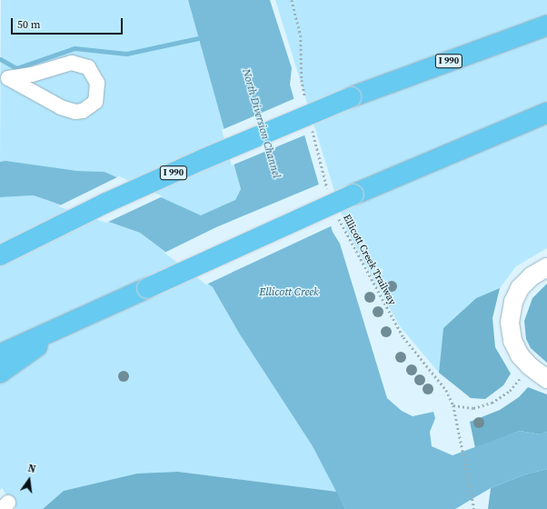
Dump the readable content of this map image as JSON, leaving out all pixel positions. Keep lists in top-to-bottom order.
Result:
{
  "streets": {
    "highway": ["I 990"],
    "path": ["Ellicott Creek Trailway"]
  },
  "water": ["North Diversion Channel", "Ellicott Creek"],
  "scale_bar": "50 m",
  "north": "top"
}
